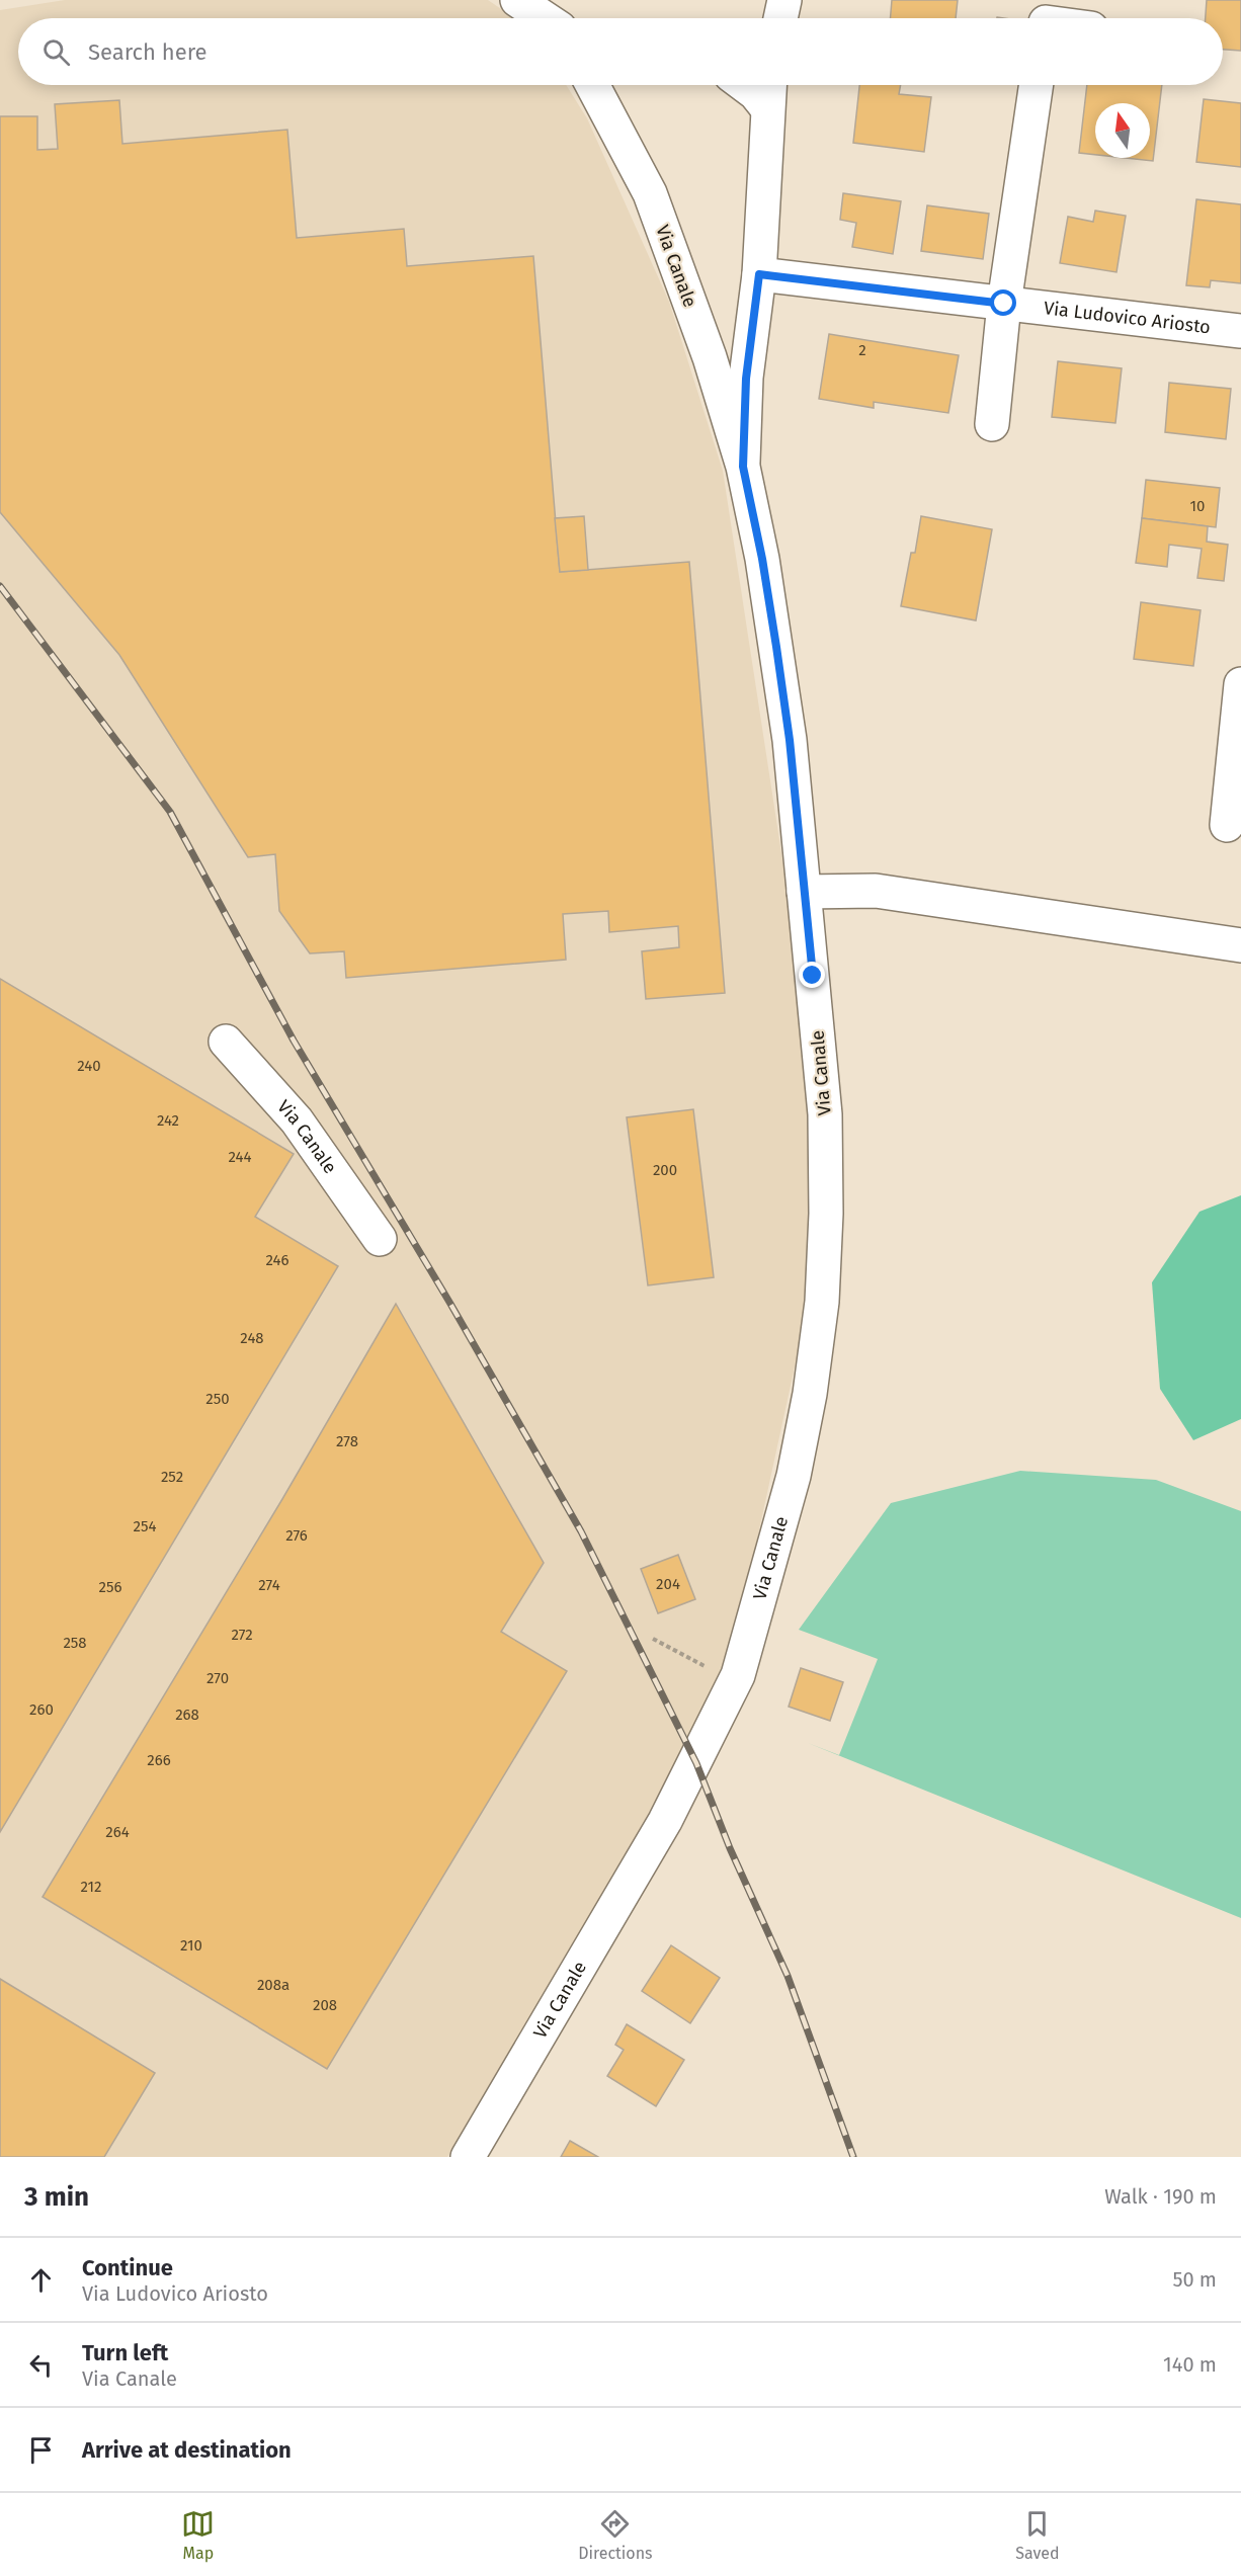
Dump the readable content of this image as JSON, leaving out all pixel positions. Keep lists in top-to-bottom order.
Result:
{
  "streets": {
    "main road": ["Via Canale", "Via Ludovico Ariosto"]
  },
  "crossings": [
    ["Via Canale", "Via Ludovico Ariosto"]
  ],
  "house_numbers": [
    "2",
    "10",
    "240",
    "242",
    "244",
    "200",
    "246",
    "248",
    "250",
    "278",
    "252",
    "254",
    "276",
    "204",
    "274",
    "256",
    "272",
    "258",
    "270",
    "260",
    "268",
    "266",
    "264",
    "212",
    "210",
    "208a",
    "208"
  ],
  "north": "top",
  "page": {
    "search": "Search here",
    "heading": ["3 min", "Walk · 190 m"],
    "list": [
      ["Continue", "Via Ludovico Ariosto", "50 m"],
      ["Turn left", "Via Canale", "140 m"],
      "Arrive at destination"
    ],
    "nav": ["Map", "Directions", "Saved"]
  }
}
